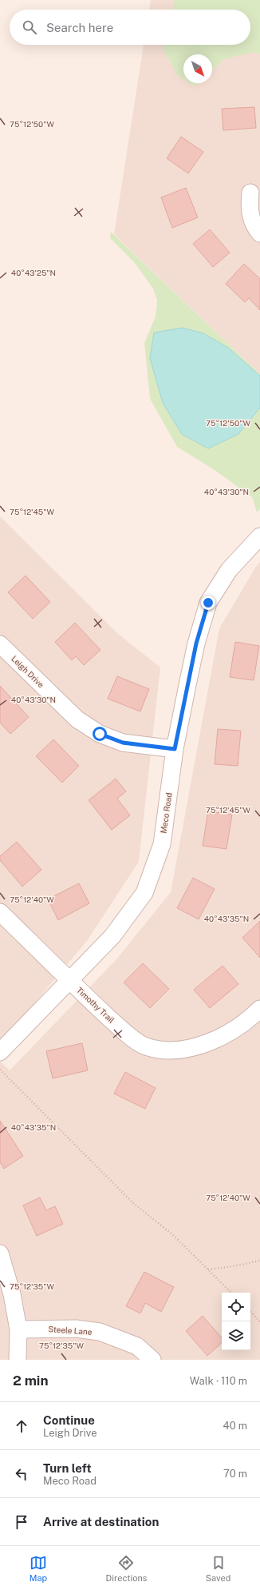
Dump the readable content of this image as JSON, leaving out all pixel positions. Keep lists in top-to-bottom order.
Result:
{
  "streets": {
    "street": [
      "Leigh Drive",
      "Meco Road",
      "Timothy Trail",
      "Steele Lane"
    ]
  },
  "crossings": [
    ["Leigh Drive", "Meco Road"],
    ["Meco Road", "Timothy Trail"]
  ],
  "north": "bottom right",
  "page": {
    "search": "Search here",
    "heading": ["2 min", "Walk · 110 m"],
    "list": [
      ["Continue", "Leigh Drive", "40 m"],
      ["Turn left", "Meco Road", "70 m"],
      "Arrive at destination"
    ],
    "nav": ["Map", "Directions", "Saved"]
  },
  "coordinates": [
    "75°12'50\"W",
    "40°43'25\"N",
    "40°43'30\"N",
    "75°12'45\"W",
    "75°12'40\"W",
    "40°43'35\"N",
    "75°12'35\"W"
  ]
}
